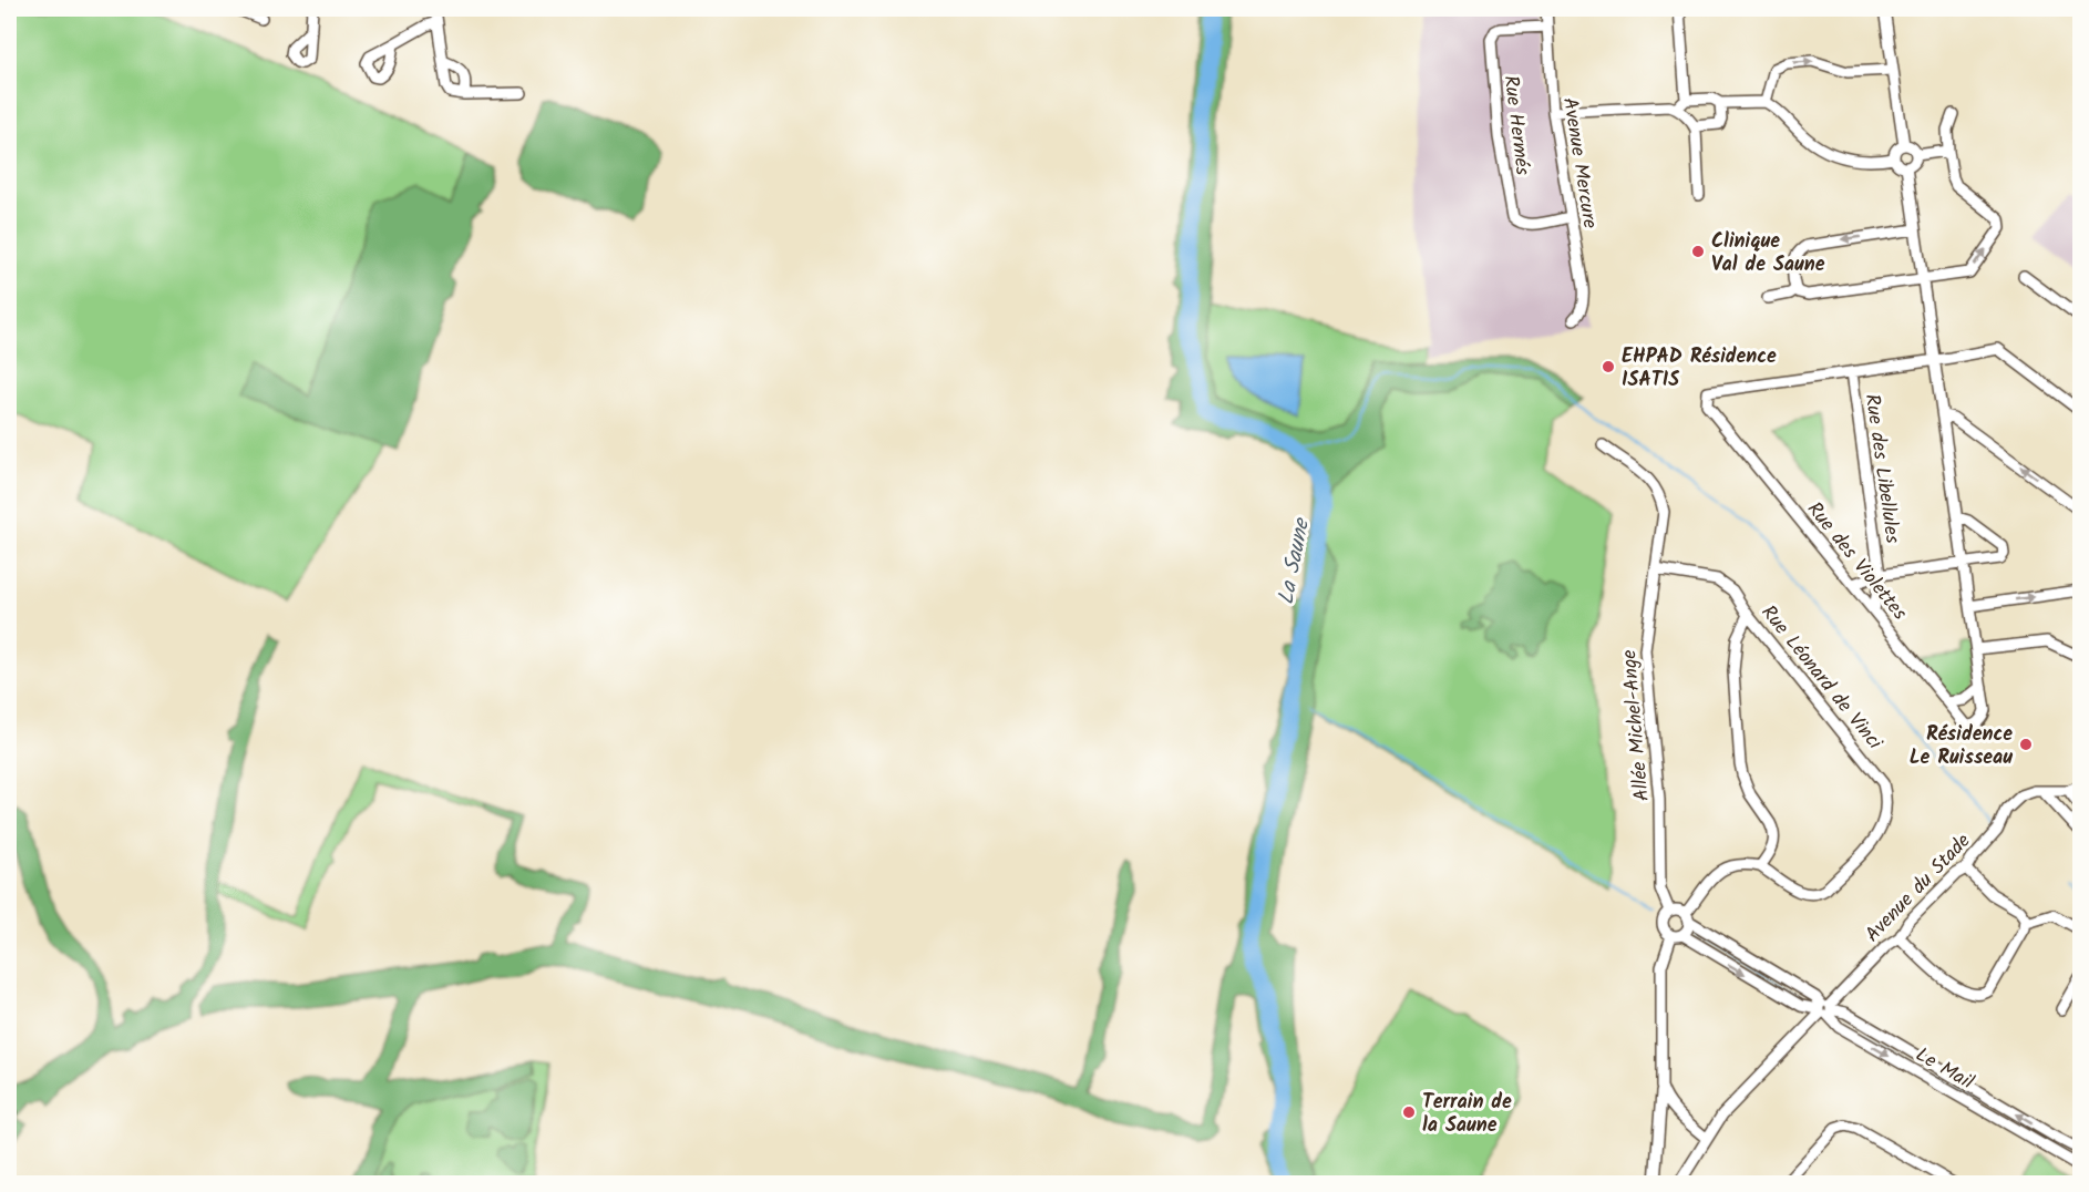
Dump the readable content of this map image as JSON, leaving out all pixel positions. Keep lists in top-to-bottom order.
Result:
{
  "streets": {
    "street": [
      "Rue Hermés",
      "Avenue Mercure",
      "Rue des Libellules",
      "Rue des Violettes",
      "Rue Léonard de Vinci",
      "Allée Michel-Ange",
      "Avenue du Stade",
      "Le Mail"
    ]
  },
  "crossings": [
    ["Rue Hermés", "Avenue Mercure"],
    ["Rue des Libellules", "Rue des Violettes"],
    ["Rue Léonard de Vinci", "Allée Michel-Ange"],
    ["Allée Michel-Ange", "Le Mail"],
    ["Avenue du Stade", "Le Mail"]
  ],
  "water": ["La Saune"],
  "places": [
    "Clinique Val de Saune",
    "EHPAD Résidence ISATIS",
    "Résidence Le Ruisseau",
    "Terrain de la Saune"
  ]
}
